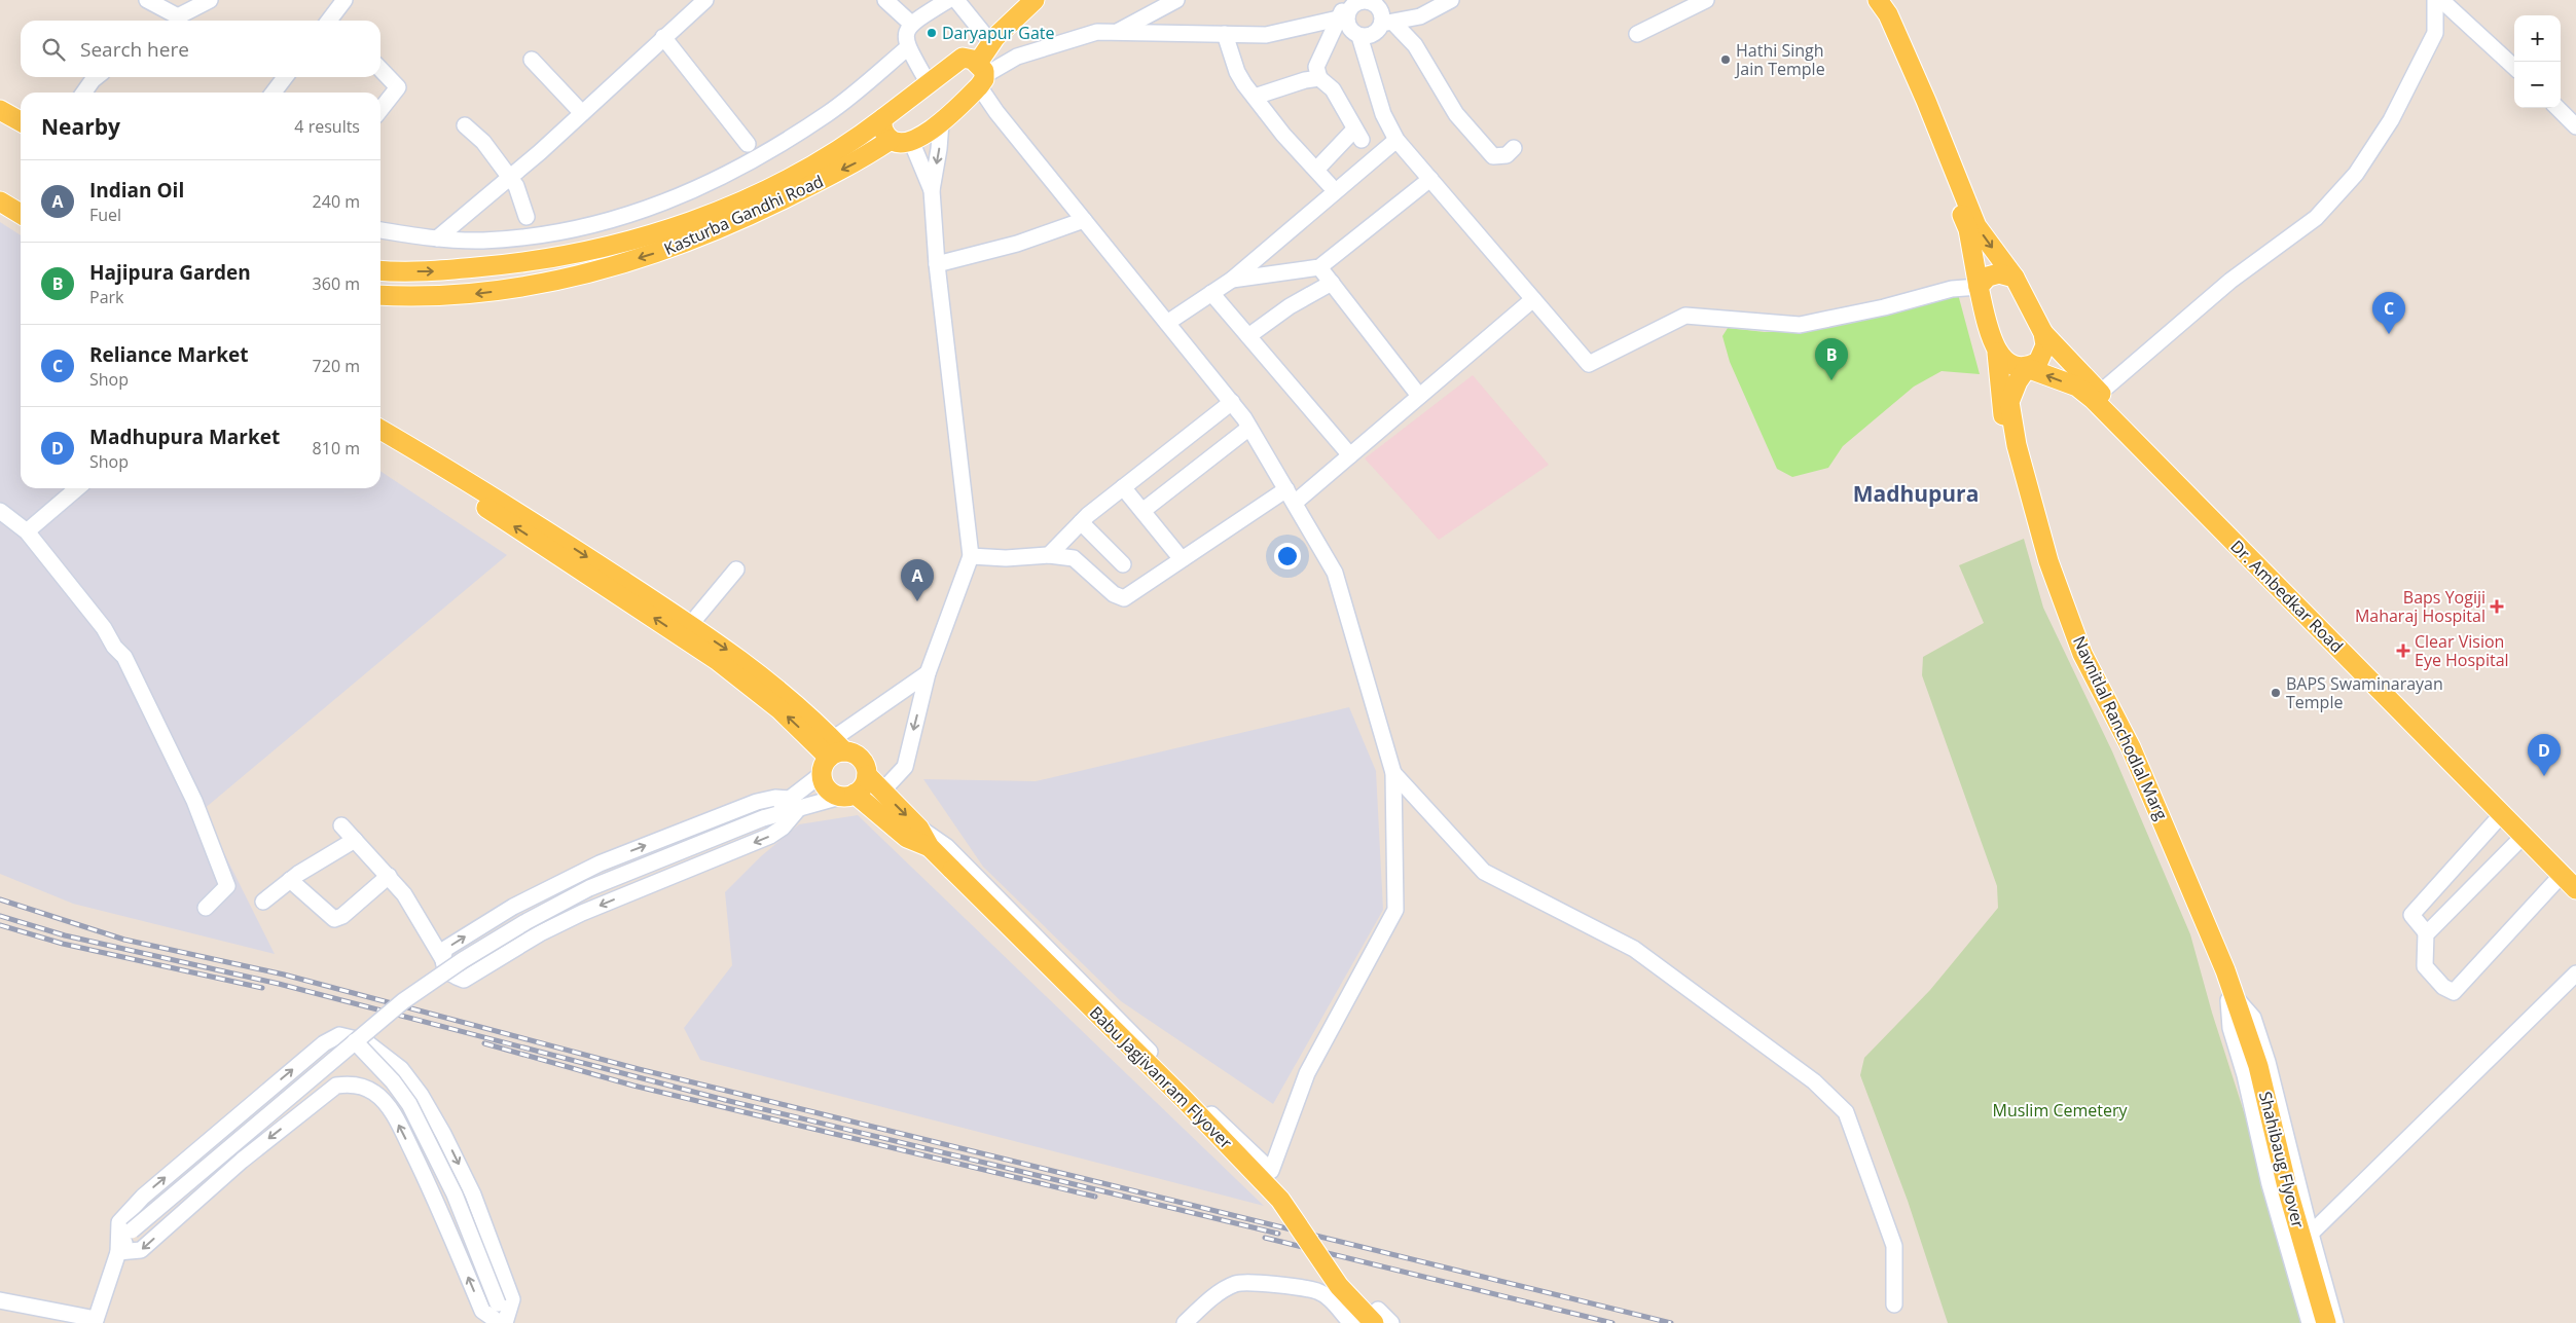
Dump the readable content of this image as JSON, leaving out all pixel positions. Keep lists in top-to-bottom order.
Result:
{
  "streets": {
    "main road": [
      "Kasturba Gandhi Road",
      "Dr. Ambedkar Road",
      "Navnitlal Ranchodlal Marg",
      "Babu Jagjivanram Flyover",
      "Shahibaug Flyover"
    ]
  },
  "crossings": [
    ["Dr. Ambedkar Road", "Navnitlal Ranchodlal Marg"],
    ["Navnitlal Ranchodlal Marg", "Shahibaug Flyover"]
  ],
  "districts": ["Madhupura"],
  "parks": ["Muslim Cemetery"],
  "places": {
    "other": ["Daryapur Gate", "Hathi Singh Jain Temple", "BAPS Swaminarayan Temple"],
    "health": ["Baps Yogiji Maharaj Hospital", "Clear Vision Eye Hospital"]
  },
  "page": {
    "map_buttons": ["+", "−"],
    "search": "Search here",
    "heading": ["Nearby", "4 results"],
    "list": [
      {
        "mark": "A",
        "name": "Indian Oil",
        "note": "Fuel",
        "value": "240 m"
      },
      {
        "mark": "B",
        "name": "Hajipura Garden",
        "note": "Park",
        "value": "360 m"
      },
      {
        "mark": "C",
        "name": "Reliance Market",
        "note": "Shop",
        "value": "720 m"
      },
      {
        "mark": "D",
        "name": "Madhupura Market",
        "note": "Shop",
        "value": "810 m"
      }
    ],
    "pins": [
      "C",
      "B",
      "A",
      "D"
    ]
  }
}
